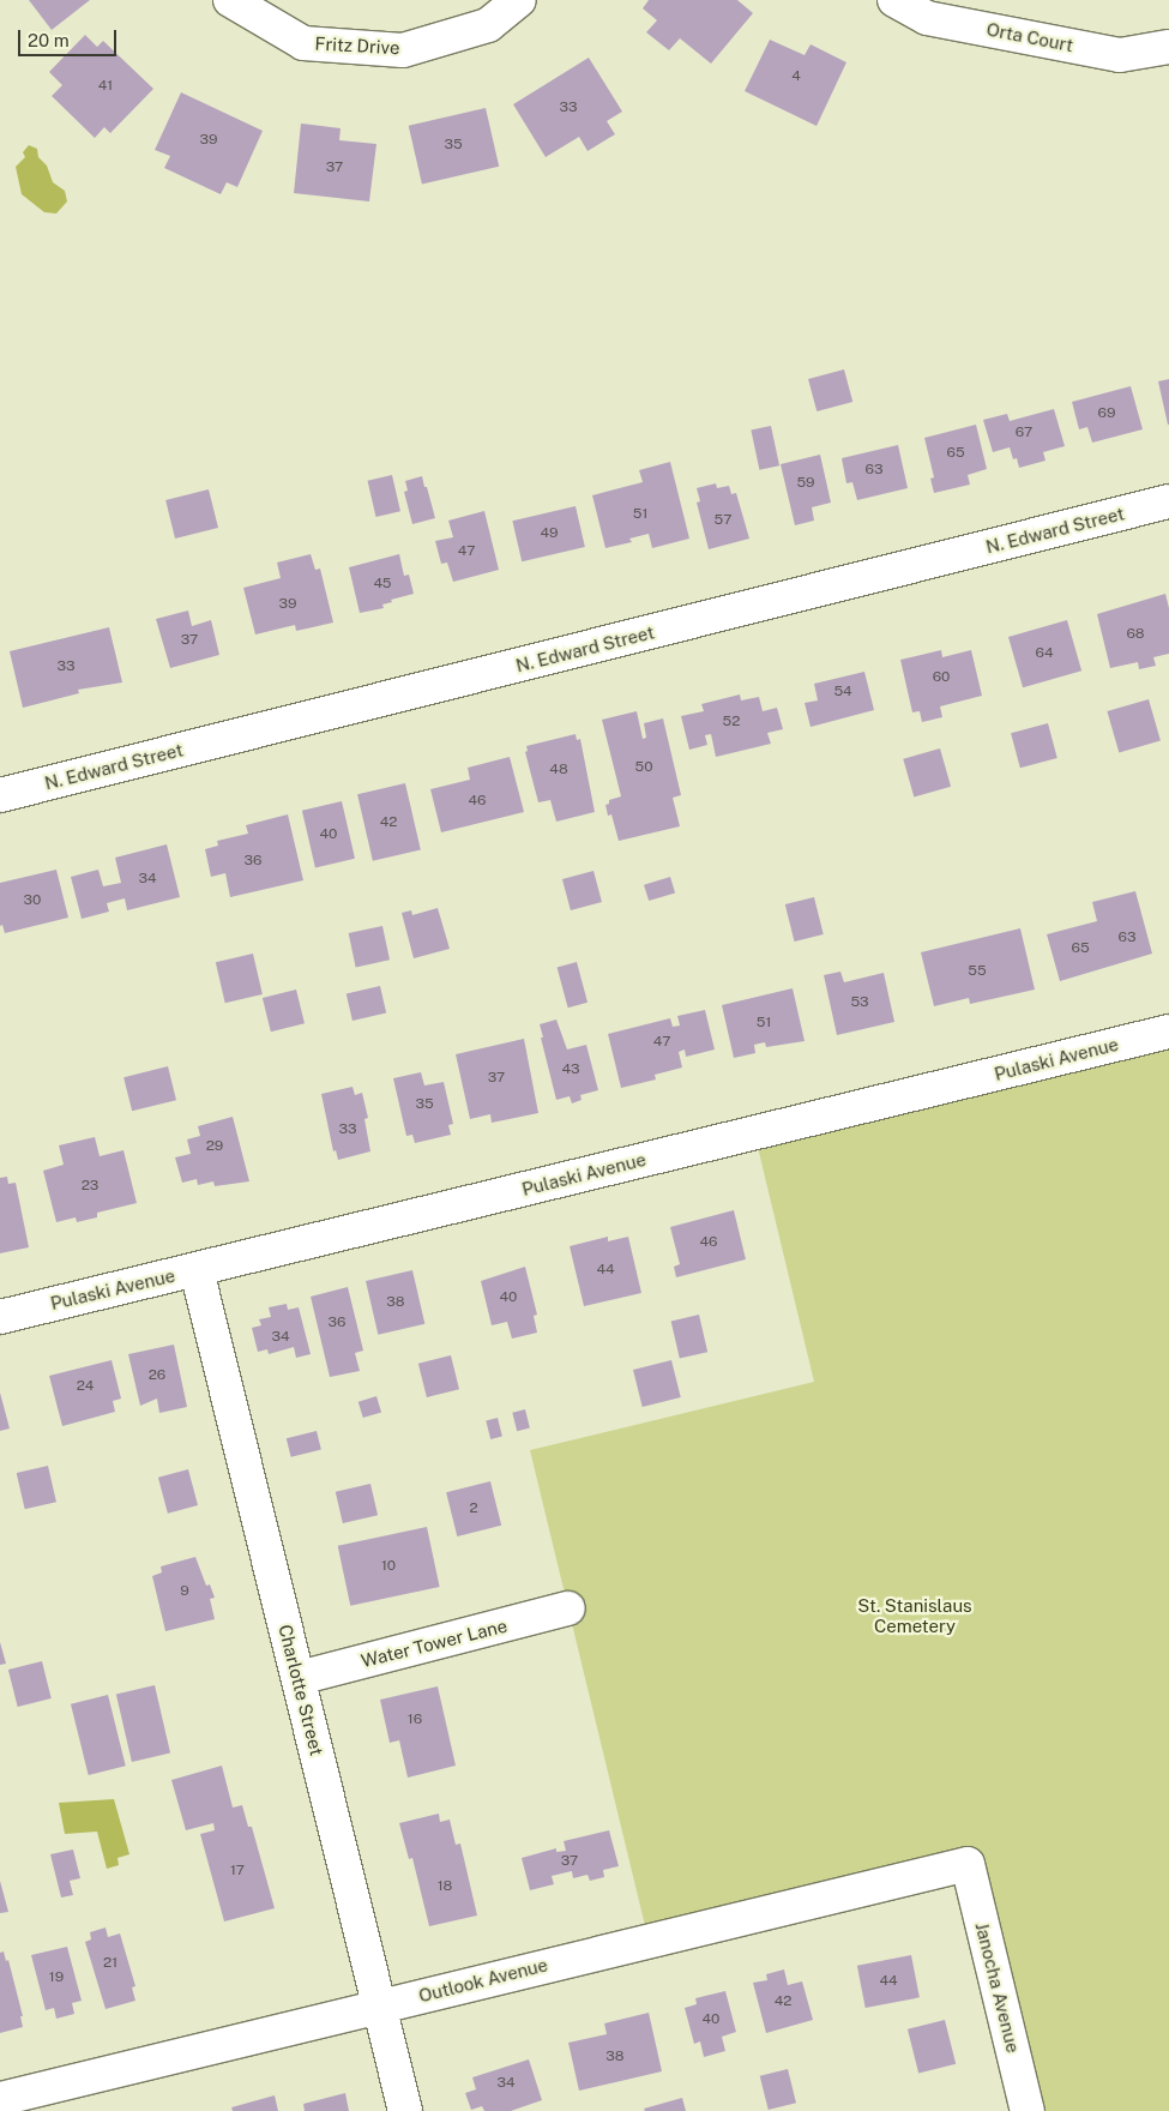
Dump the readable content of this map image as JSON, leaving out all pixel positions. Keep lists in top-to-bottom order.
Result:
{
  "streets": {
    "street": [
      "Orta Court",
      "Fritz Drive",
      "N. Edward Street",
      "Pulaski Avenue",
      "Water Tower Lane",
      "Charlotte Street",
      "Outlook Avenue",
      "Janocha Avenue"
    ]
  },
  "crossings": [
    ["Pulaski Avenue", "Charlotte Street"],
    ["Water Tower Lane", "Charlotte Street"],
    ["Charlotte Street", "Outlook Avenue"],
    ["Outlook Avenue", "Janocha Avenue"]
  ],
  "parks": ["St. Stanislaus Cemetery"],
  "house_numbers": [
    "4",
    "41",
    "33",
    "39",
    "35",
    "37",
    "69",
    "67",
    "65",
    "63",
    "59",
    "51",
    "57",
    "49",
    "47",
    "45",
    "39",
    "68",
    "37",
    "64",
    "33",
    "60",
    "54",
    "52",
    "50",
    "48",
    "46",
    "42",
    "40",
    "36",
    "34",
    "30",
    "63",
    "65",
    "55",
    "53",
    "51",
    "47",
    "43",
    "37",
    "35",
    "33",
    "29",
    "23",
    "46",
    "44",
    "40",
    "38",
    "36",
    "34",
    "26",
    "24",
    "2",
    "10",
    "9",
    "16",
    "37",
    "17",
    "18",
    "21",
    "19",
    "44",
    "42",
    "40",
    "38",
    "34"
  ],
  "scale_bar": "20 m"
}
